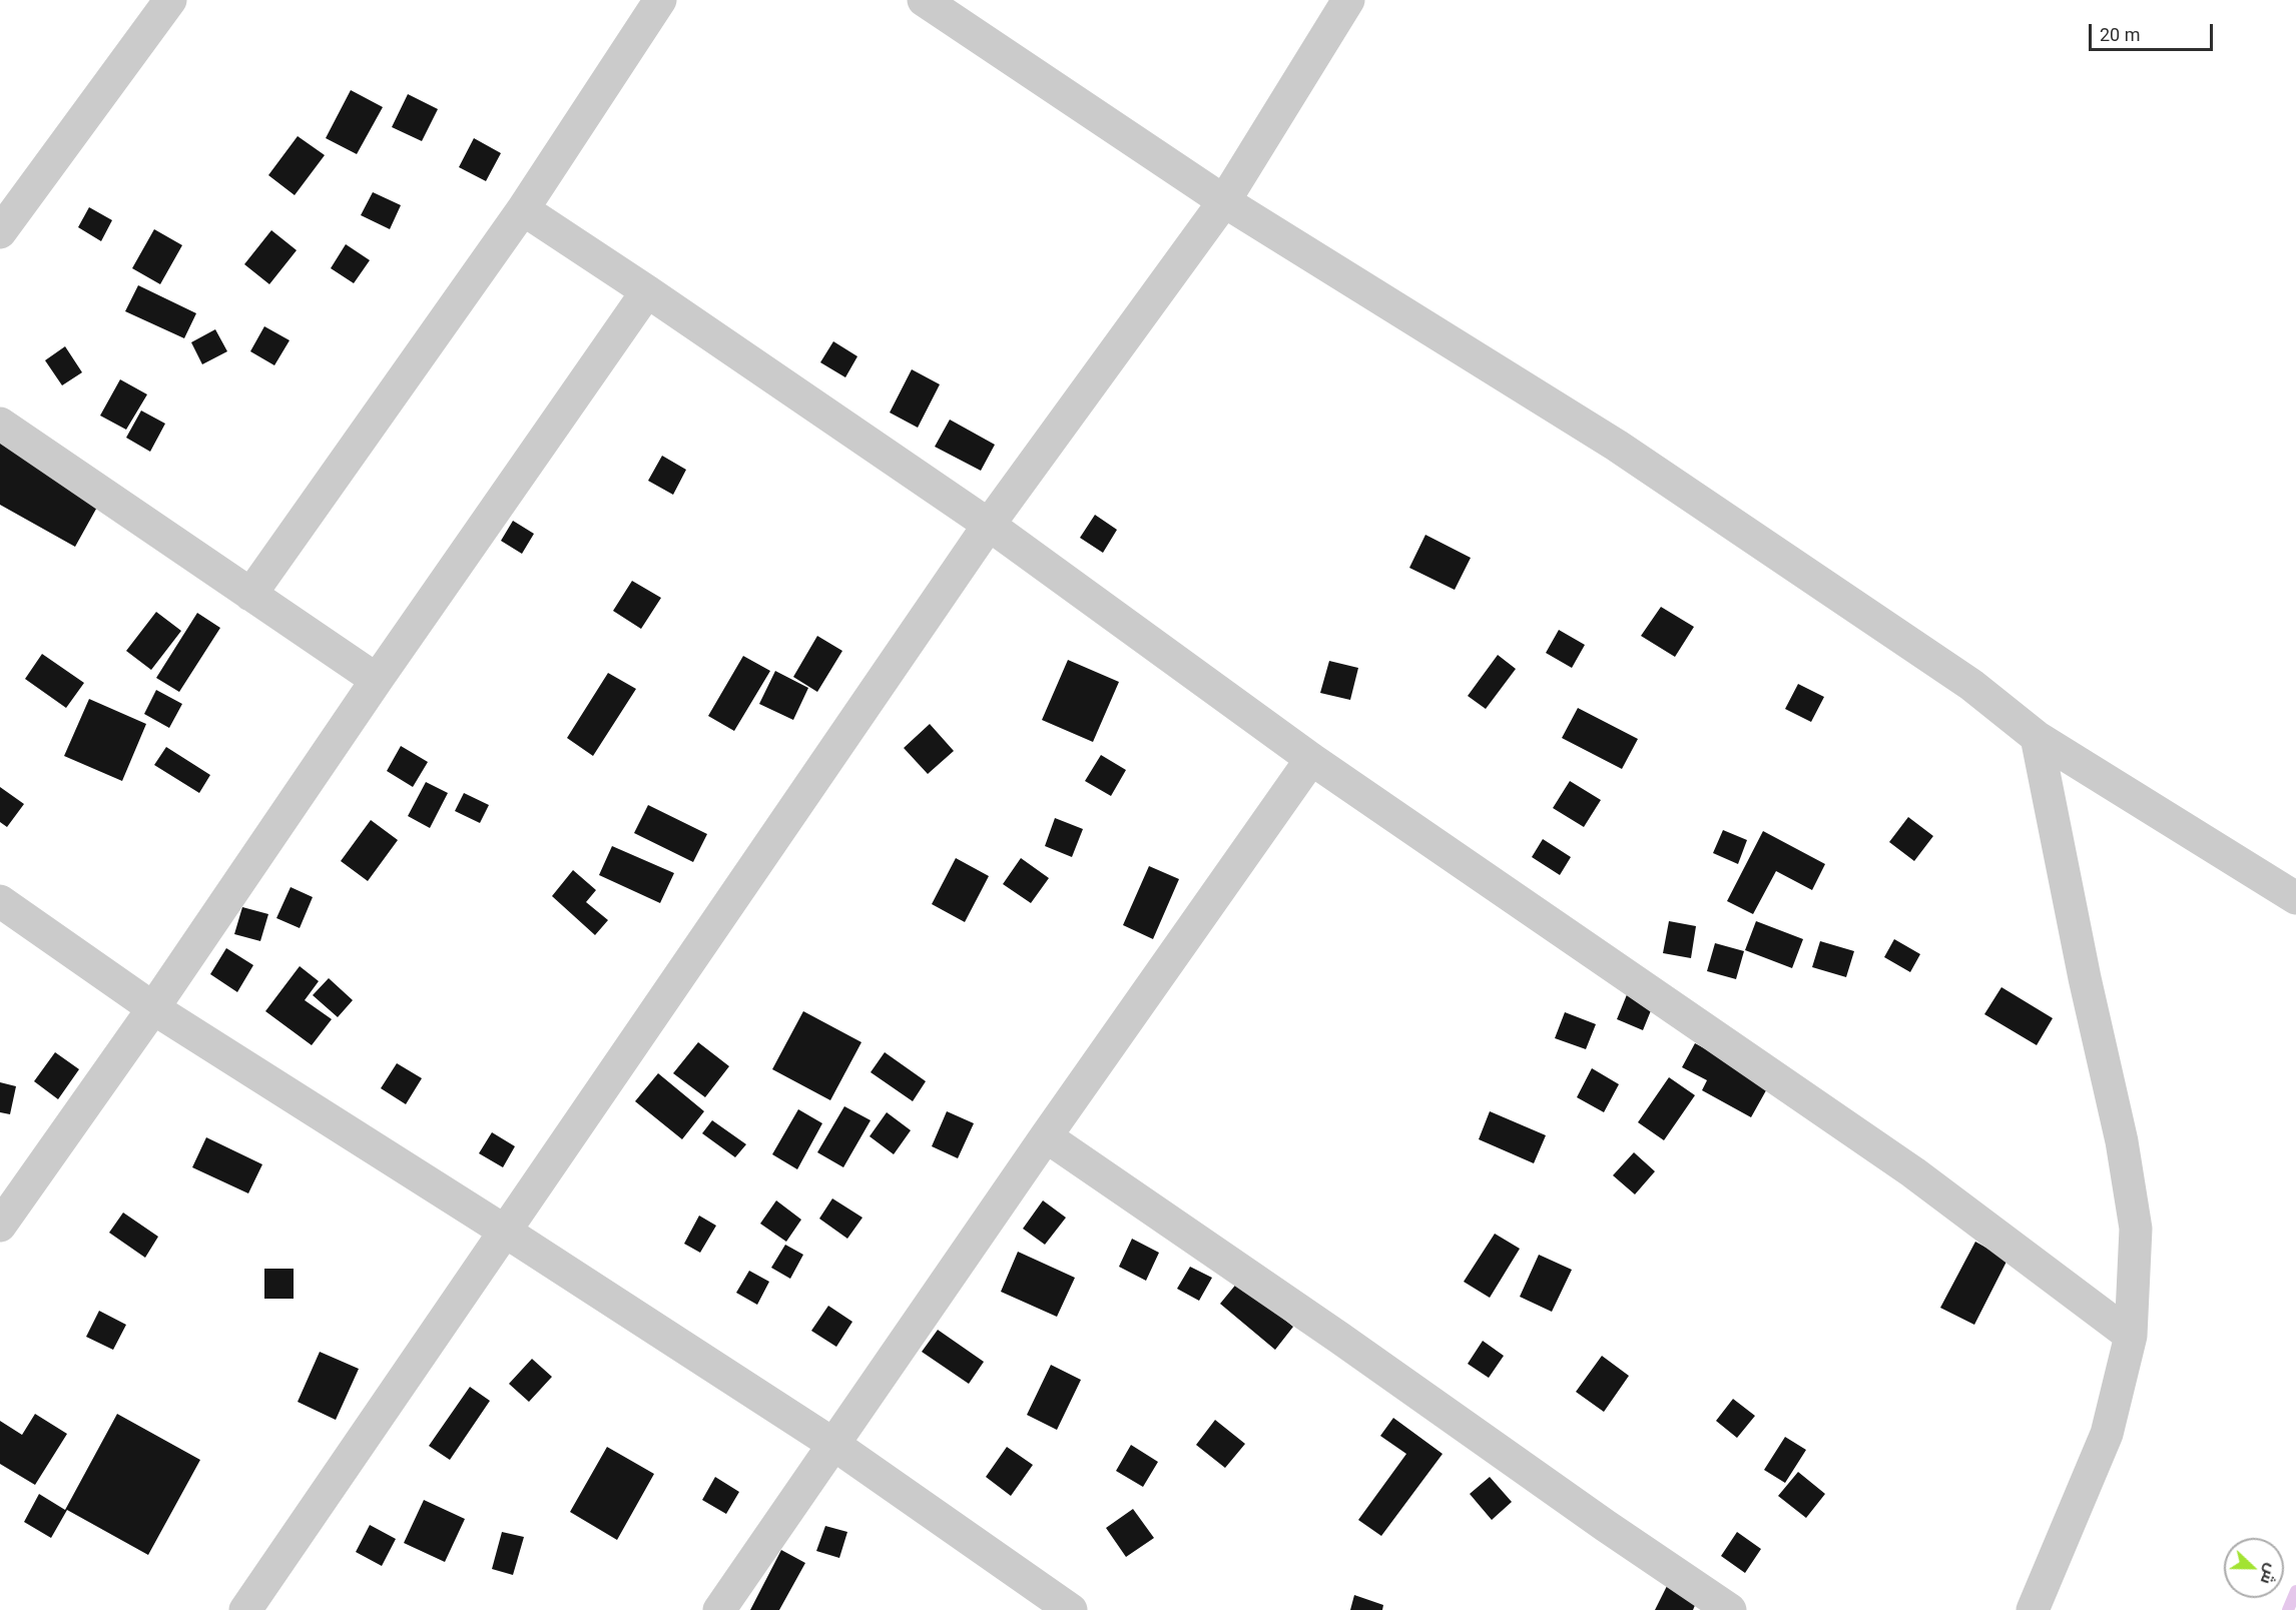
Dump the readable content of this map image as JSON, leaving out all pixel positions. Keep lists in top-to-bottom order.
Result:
{
  "scale_bar": "20 m",
  "north": "right"
}
